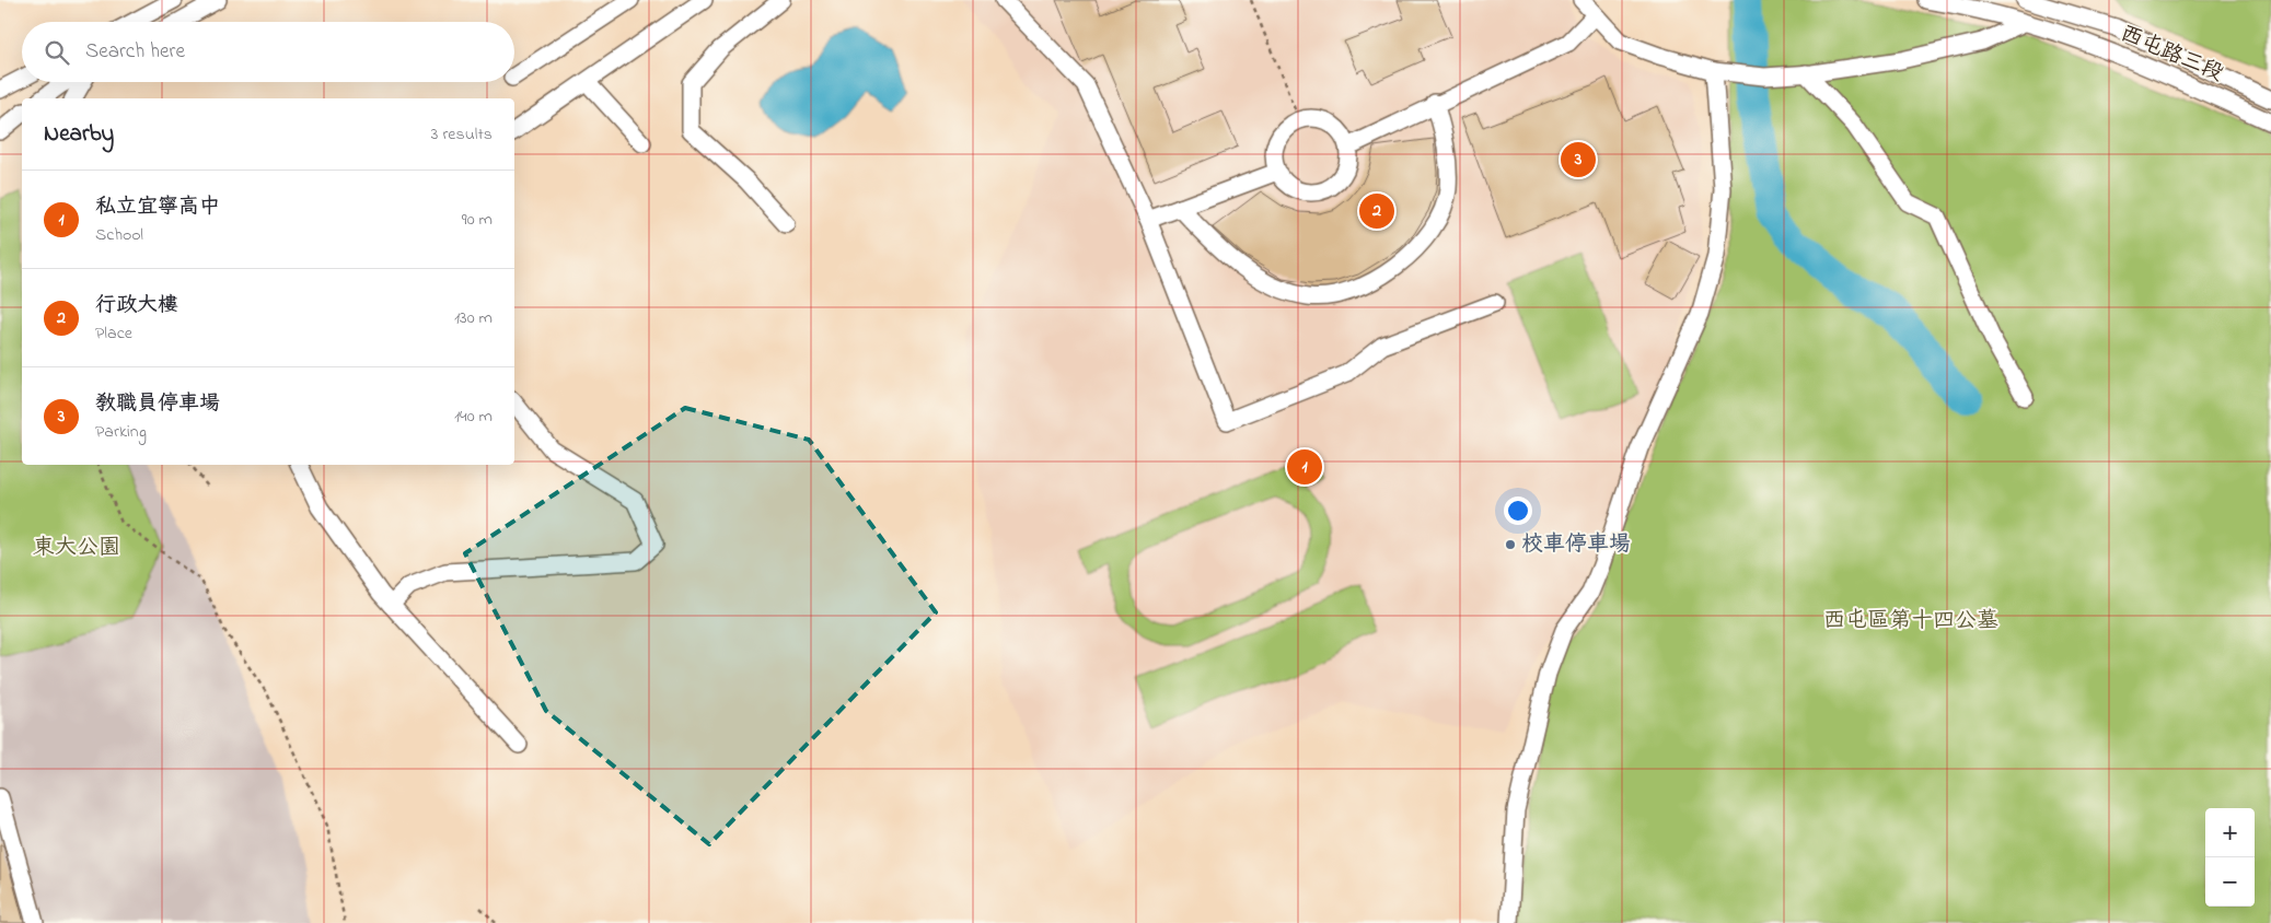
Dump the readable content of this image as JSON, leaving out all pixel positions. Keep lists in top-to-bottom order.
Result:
{
  "streets": {
    "street": ["西屯路三段"]
  },
  "parks": ["東大公園", "西屯區第十四公墓"],
  "places": ["校車停車場"],
  "page": {
    "search": "Search here",
    "heading": ["Nearby", "3 results"],
    "pins": ["3", "2", "1"],
    "list": [
      {
        "mark": "1",
        "name": "私立宜寧高中",
        "note": "School",
        "value": "90 m"
      },
      {
        "mark": "2",
        "name": "行政大樓",
        "note": "Place",
        "value": "130 m"
      },
      {
        "mark": "3",
        "name": "教職員停車場",
        "note": "Parking",
        "value": "140 m"
      }
    ],
    "map_buttons": ["+", "−"]
  }
}
